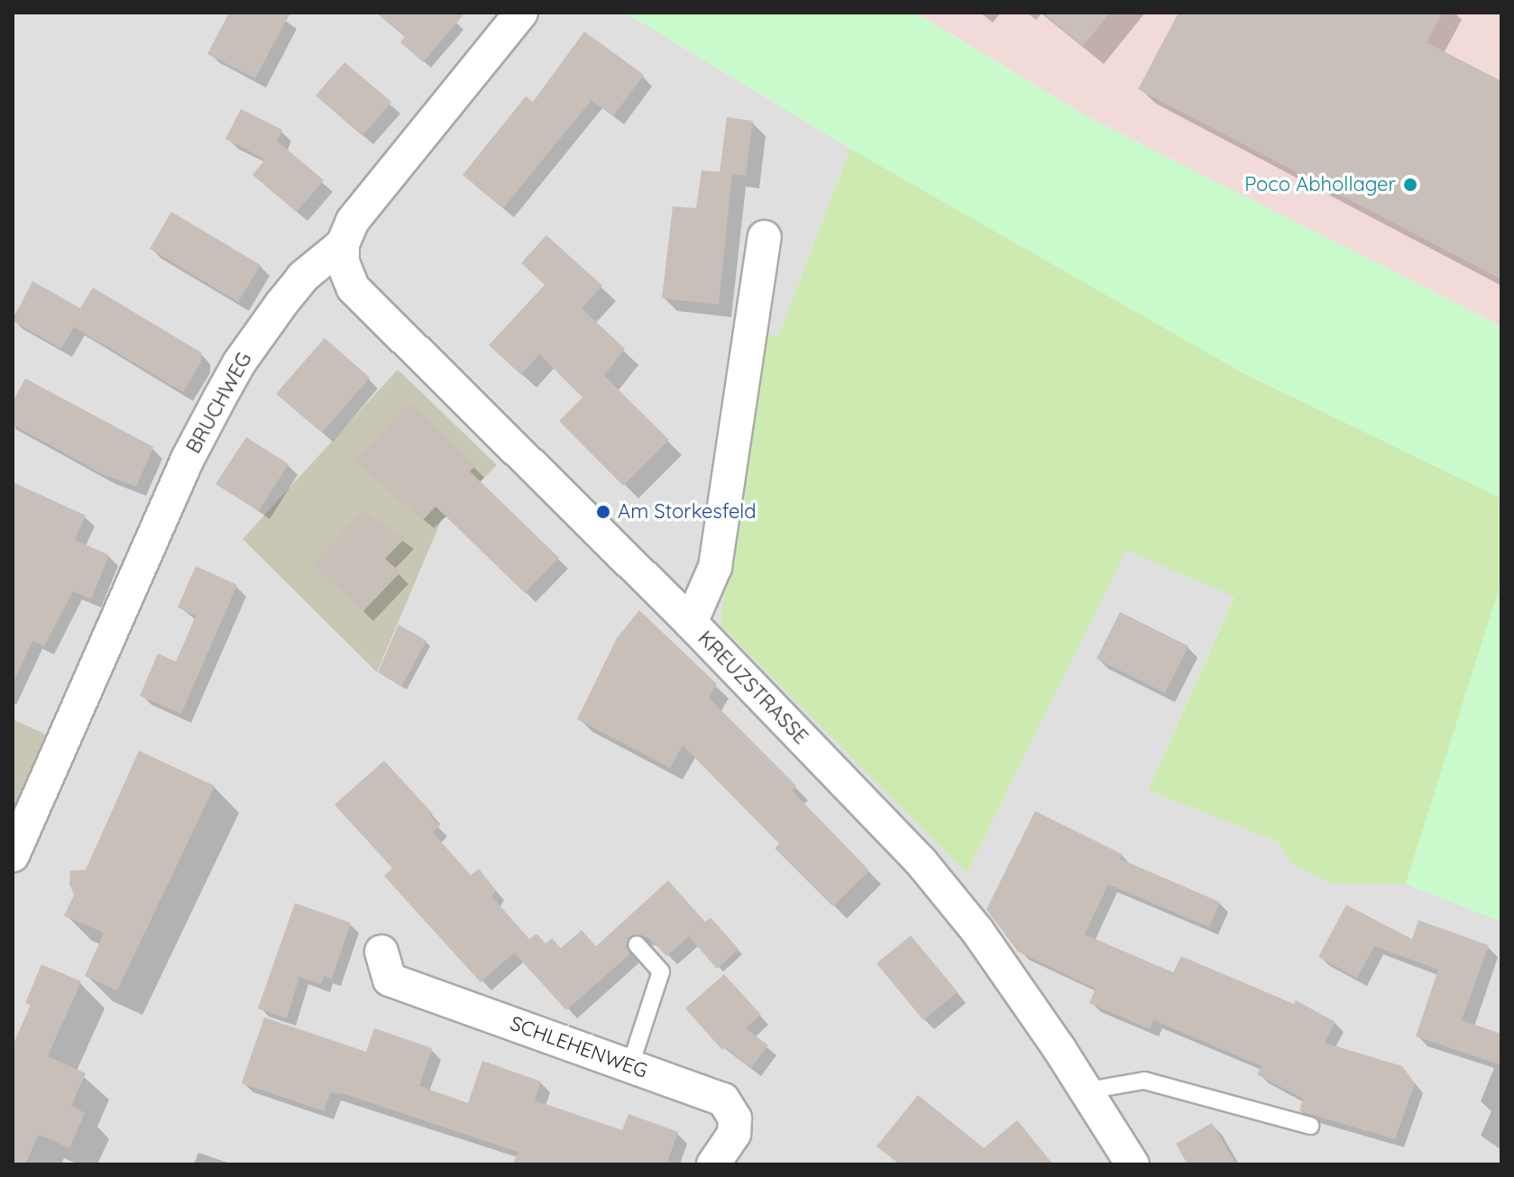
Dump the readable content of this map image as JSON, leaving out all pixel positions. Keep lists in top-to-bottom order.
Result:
{
  "streets": {
    "street": ["BRUCHWEG", "KREUZSTRASSE", "SCHLEHENWEG"]
  },
  "crossings": [
    ["BRUCHWEG", "KREUZSTRASSE"]
  ],
  "places": ["Poco Abhollager", "Am Storkesfeld"]
}
